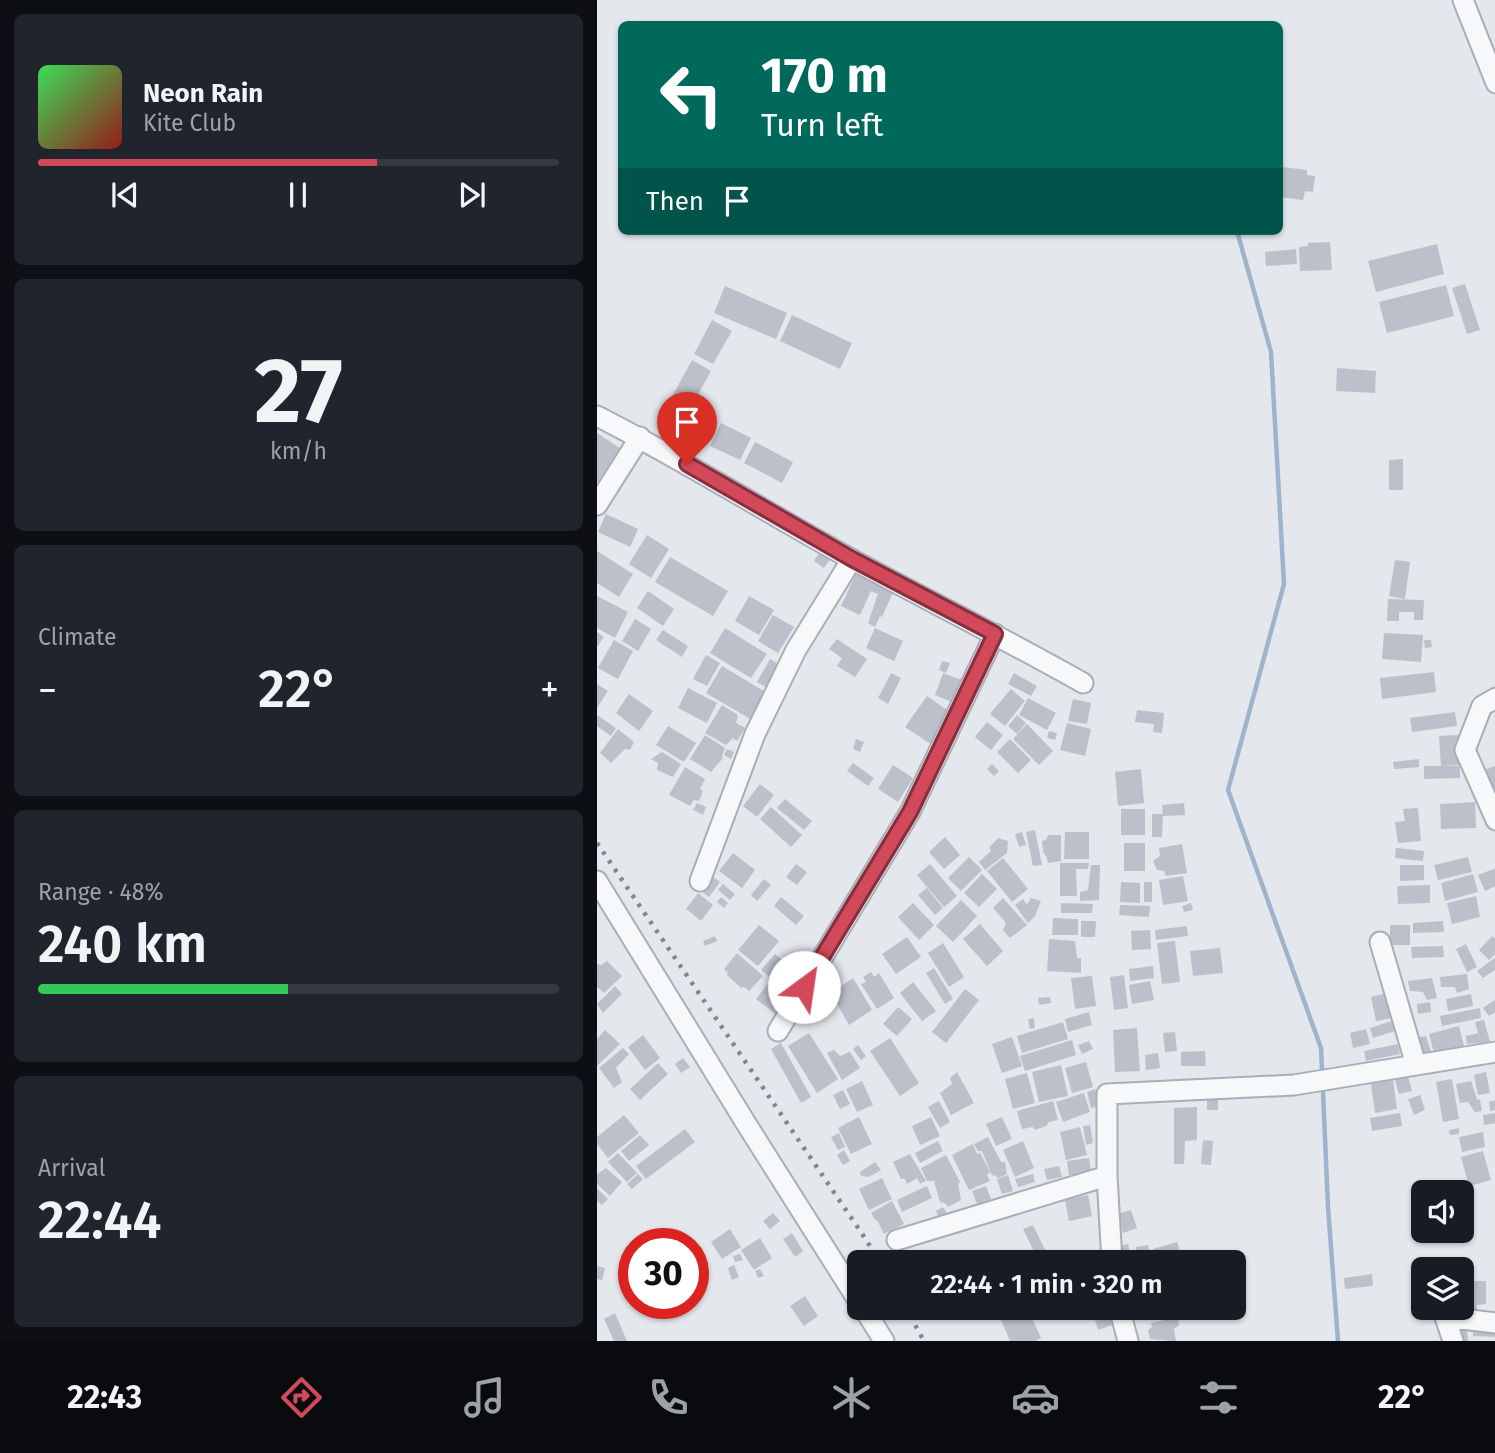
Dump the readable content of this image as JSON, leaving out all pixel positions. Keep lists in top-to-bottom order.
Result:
{
  "page": {
    "turn": ["170 m", "Turn left"],
    "song": ["Neon Rain", "Kite Club"],
    "then": "Then",
    "tile": [
      ["27", "km/h"],
      "Climate",
      ["Range · 48%", "240 km"],
      ["Arrival", "22:44"]
    ],
    "heat": ["−", "22°", "+"],
    "limit": "30",
    "trip": "22:44 · 1 min · 320 m",
    "tabs": ["22:43", "22°"]
  }
}
